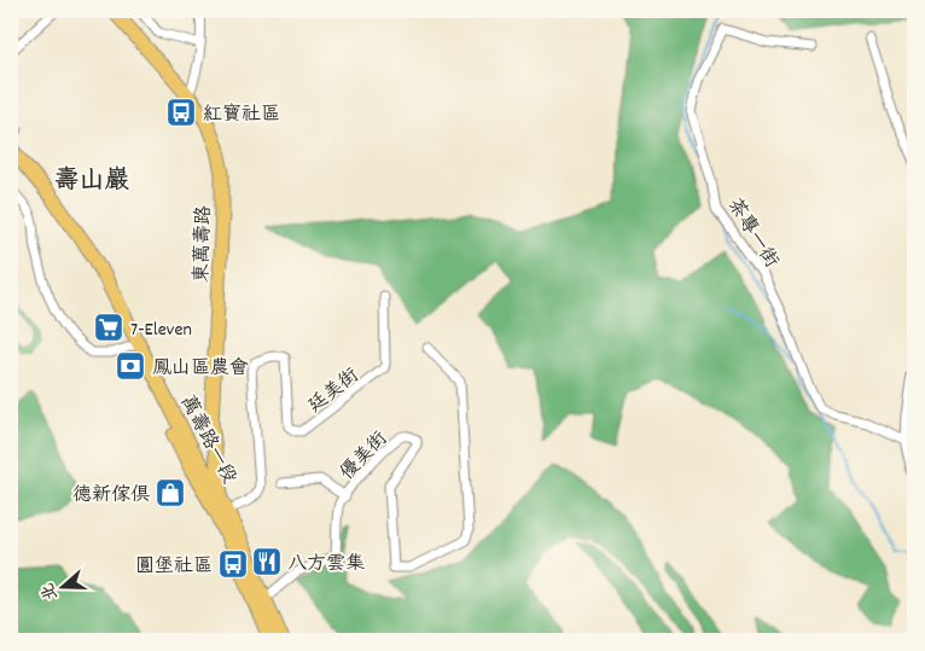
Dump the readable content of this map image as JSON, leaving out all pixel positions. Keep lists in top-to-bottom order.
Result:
{
  "streets": {
    "main road": ["東萬壽路", "萬壽路一段"],
    "street": ["茶專一街", "廷美街", "優美街"]
  },
  "crossings": [
    ["東萬壽路", "廷美街"],
    ["東萬壽路", "萬壽路一段"]
  ],
  "districts": ["壽山巖"],
  "places": {
    "bus stop": ["紅寶社區", "圓堡社區"],
    "supermarket": ["7-Eleven"],
    "bank": ["鳳山區農會"],
    "shop": ["德新傢俱"],
    "restaurant": ["八方雲集"]
  },
  "north": "left"
}
